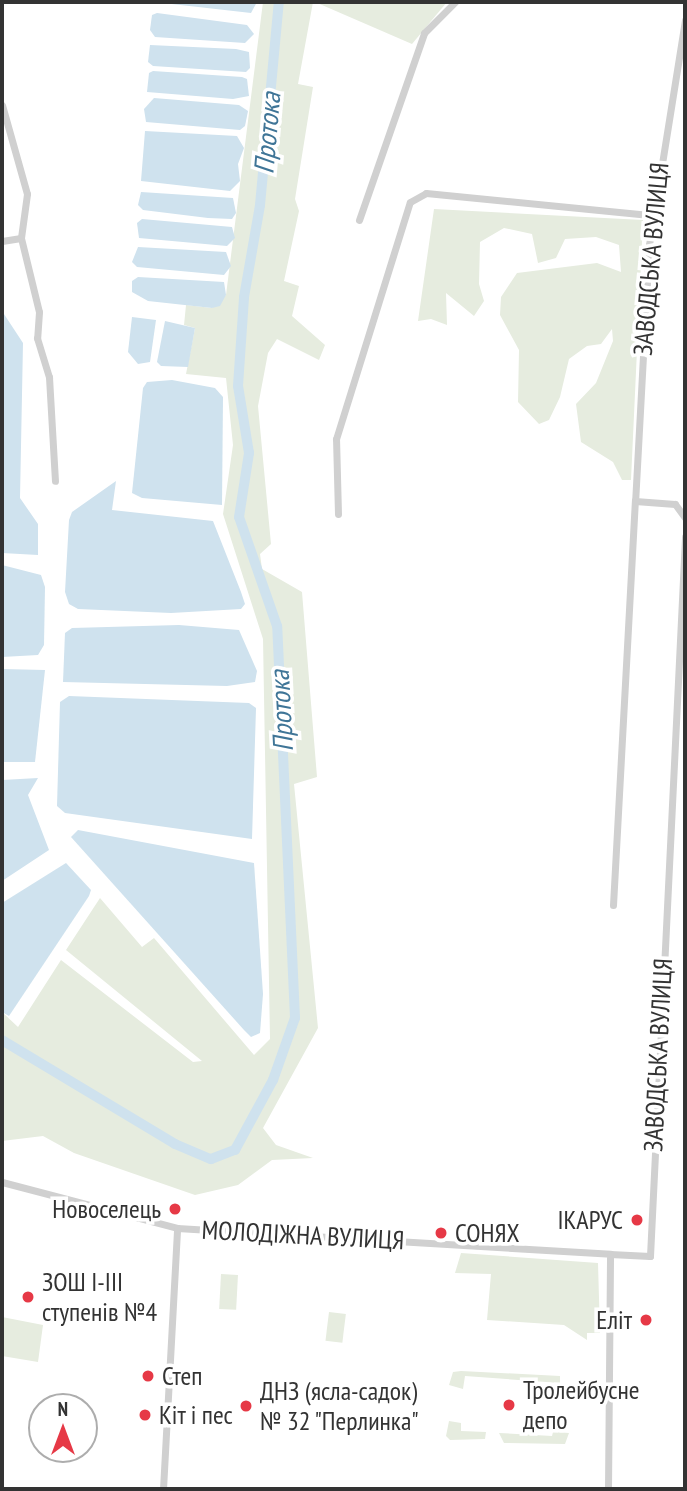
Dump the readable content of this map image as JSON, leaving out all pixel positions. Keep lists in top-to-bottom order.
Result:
{
  "streets": {
    "street": ["ЗАВОДСЬКА ВУЛИЦЯ", "МОЛОДІЖНА ВУЛИЦЯ"]
  },
  "crossings": [
    ["ЗАВОДСЬКА ВУЛИЦЯ", "МОЛОДІЖНА ВУЛИЦЯ"]
  ],
  "water": ["Протока"],
  "places": [
    "Новоселець",
    "ІКАРУС",
    "СОНЯХ",
    "ЗОШ І-ІІІ ступенів №4",
    "Еліт",
    "Степ",
    "Тролейбусне депо",
    "ДНЗ (ясла-садок) № 32 \"Перлинка\"",
    "Кіт і пес"
  ],
  "north": "top"
}
